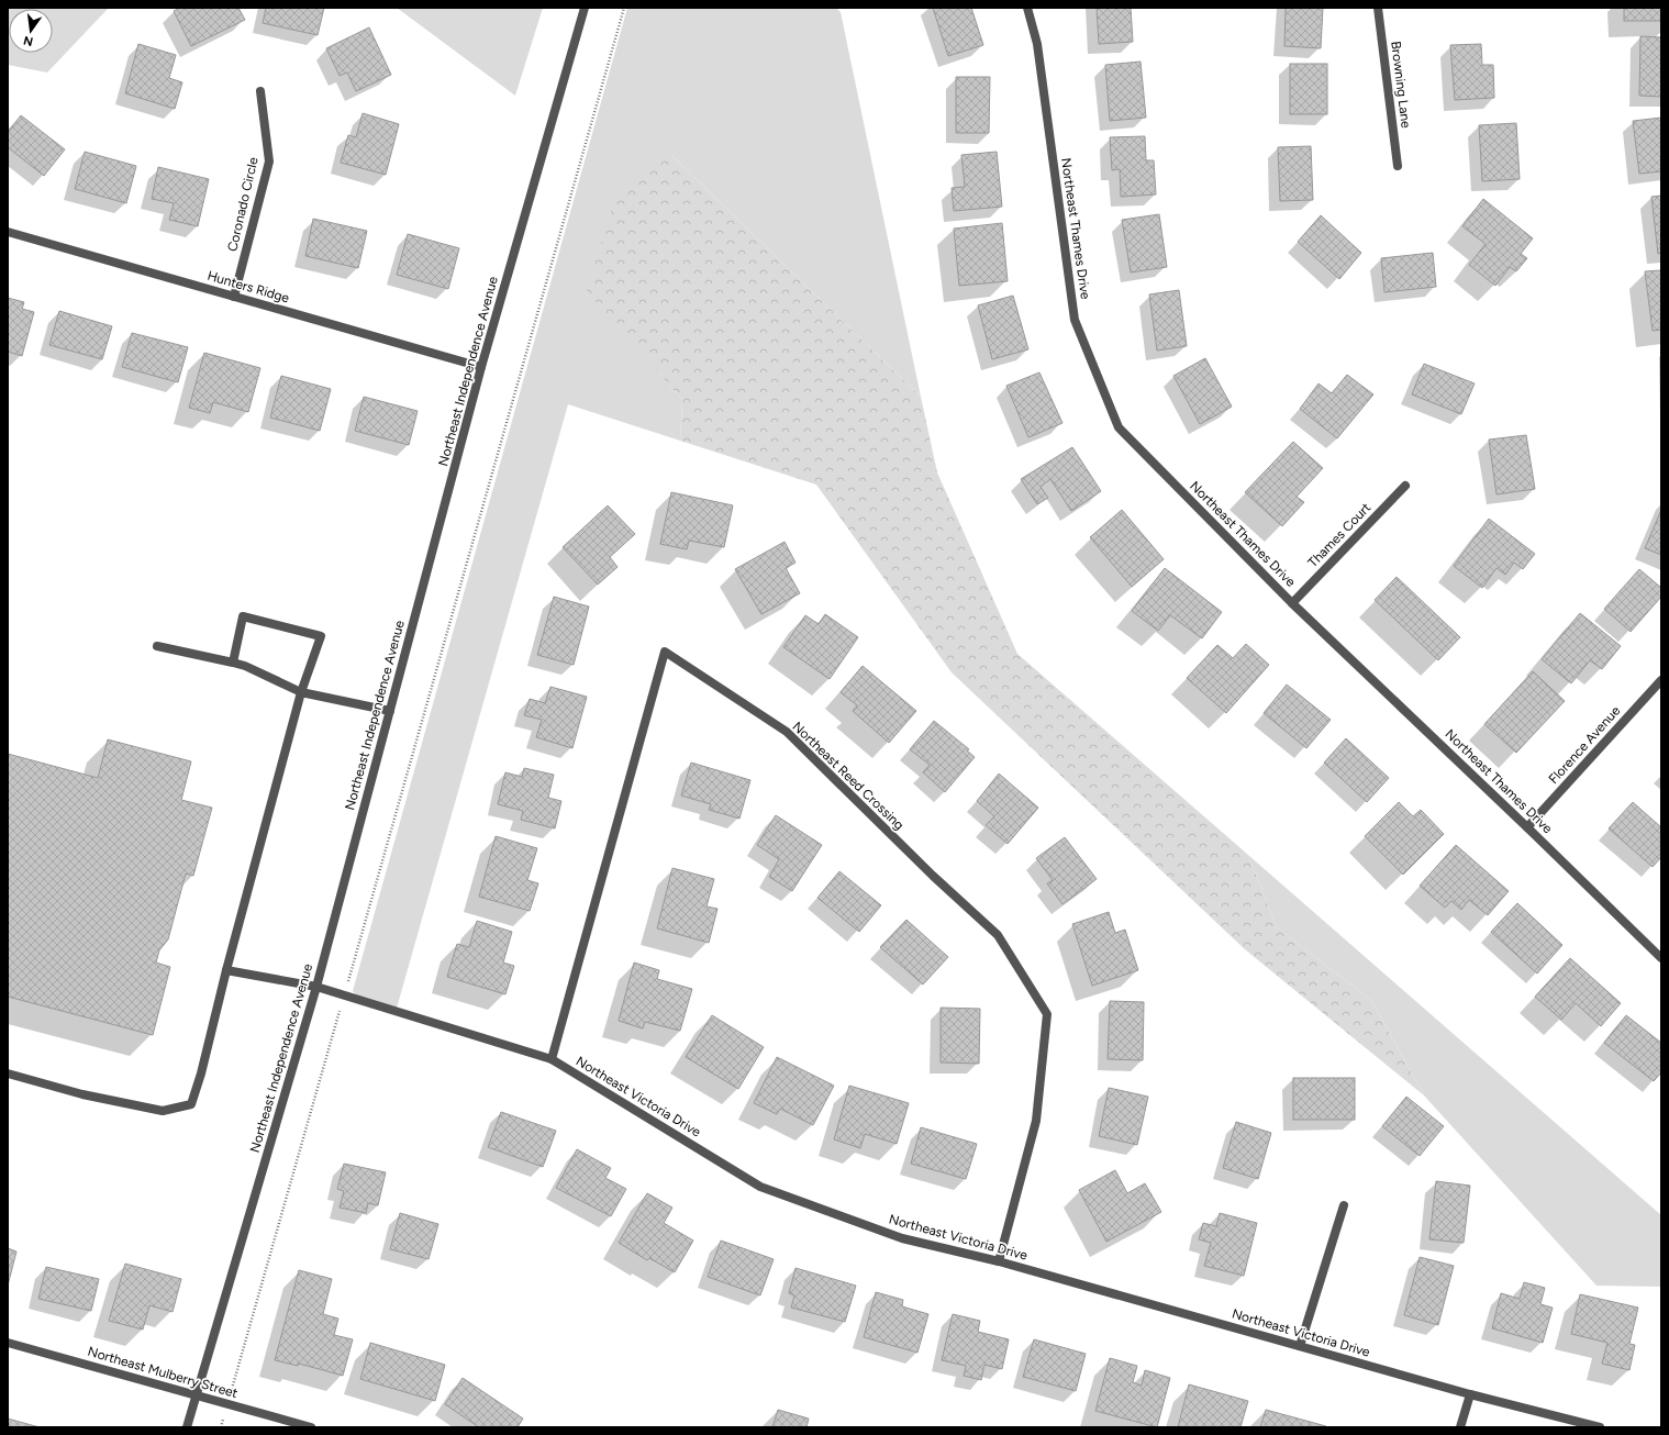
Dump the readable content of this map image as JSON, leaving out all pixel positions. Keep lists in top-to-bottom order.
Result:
{
  "streets": {
    "street": [
      "Browning Lane",
      "Coronado Circle",
      "Northeast Thames Drive",
      "Hunters Ridge",
      "Northeast Independence Avenue",
      "Thames Court",
      "Florence Avenue",
      "Northeast Reed Crossing",
      "Northeast Victoria Drive",
      "Northeast Mulberry Street"
    ]
  },
  "crossings": [
    ["Coronado Circle", "Hunters Ridge"],
    ["Northeast Thames Drive", "Thames Court"],
    ["Northeast Thames Drive", "Florence Avenue"],
    ["Hunters Ridge", "Northeast Independence Avenue"],
    ["Northeast Independence Avenue", "Northeast Victoria Drive"],
    ["Northeast Independence Avenue", "Northeast Mulberry Street"],
    ["Northeast Reed Crossing", "Northeast Victoria Drive"]
  ],
  "north": "bottom"
}
